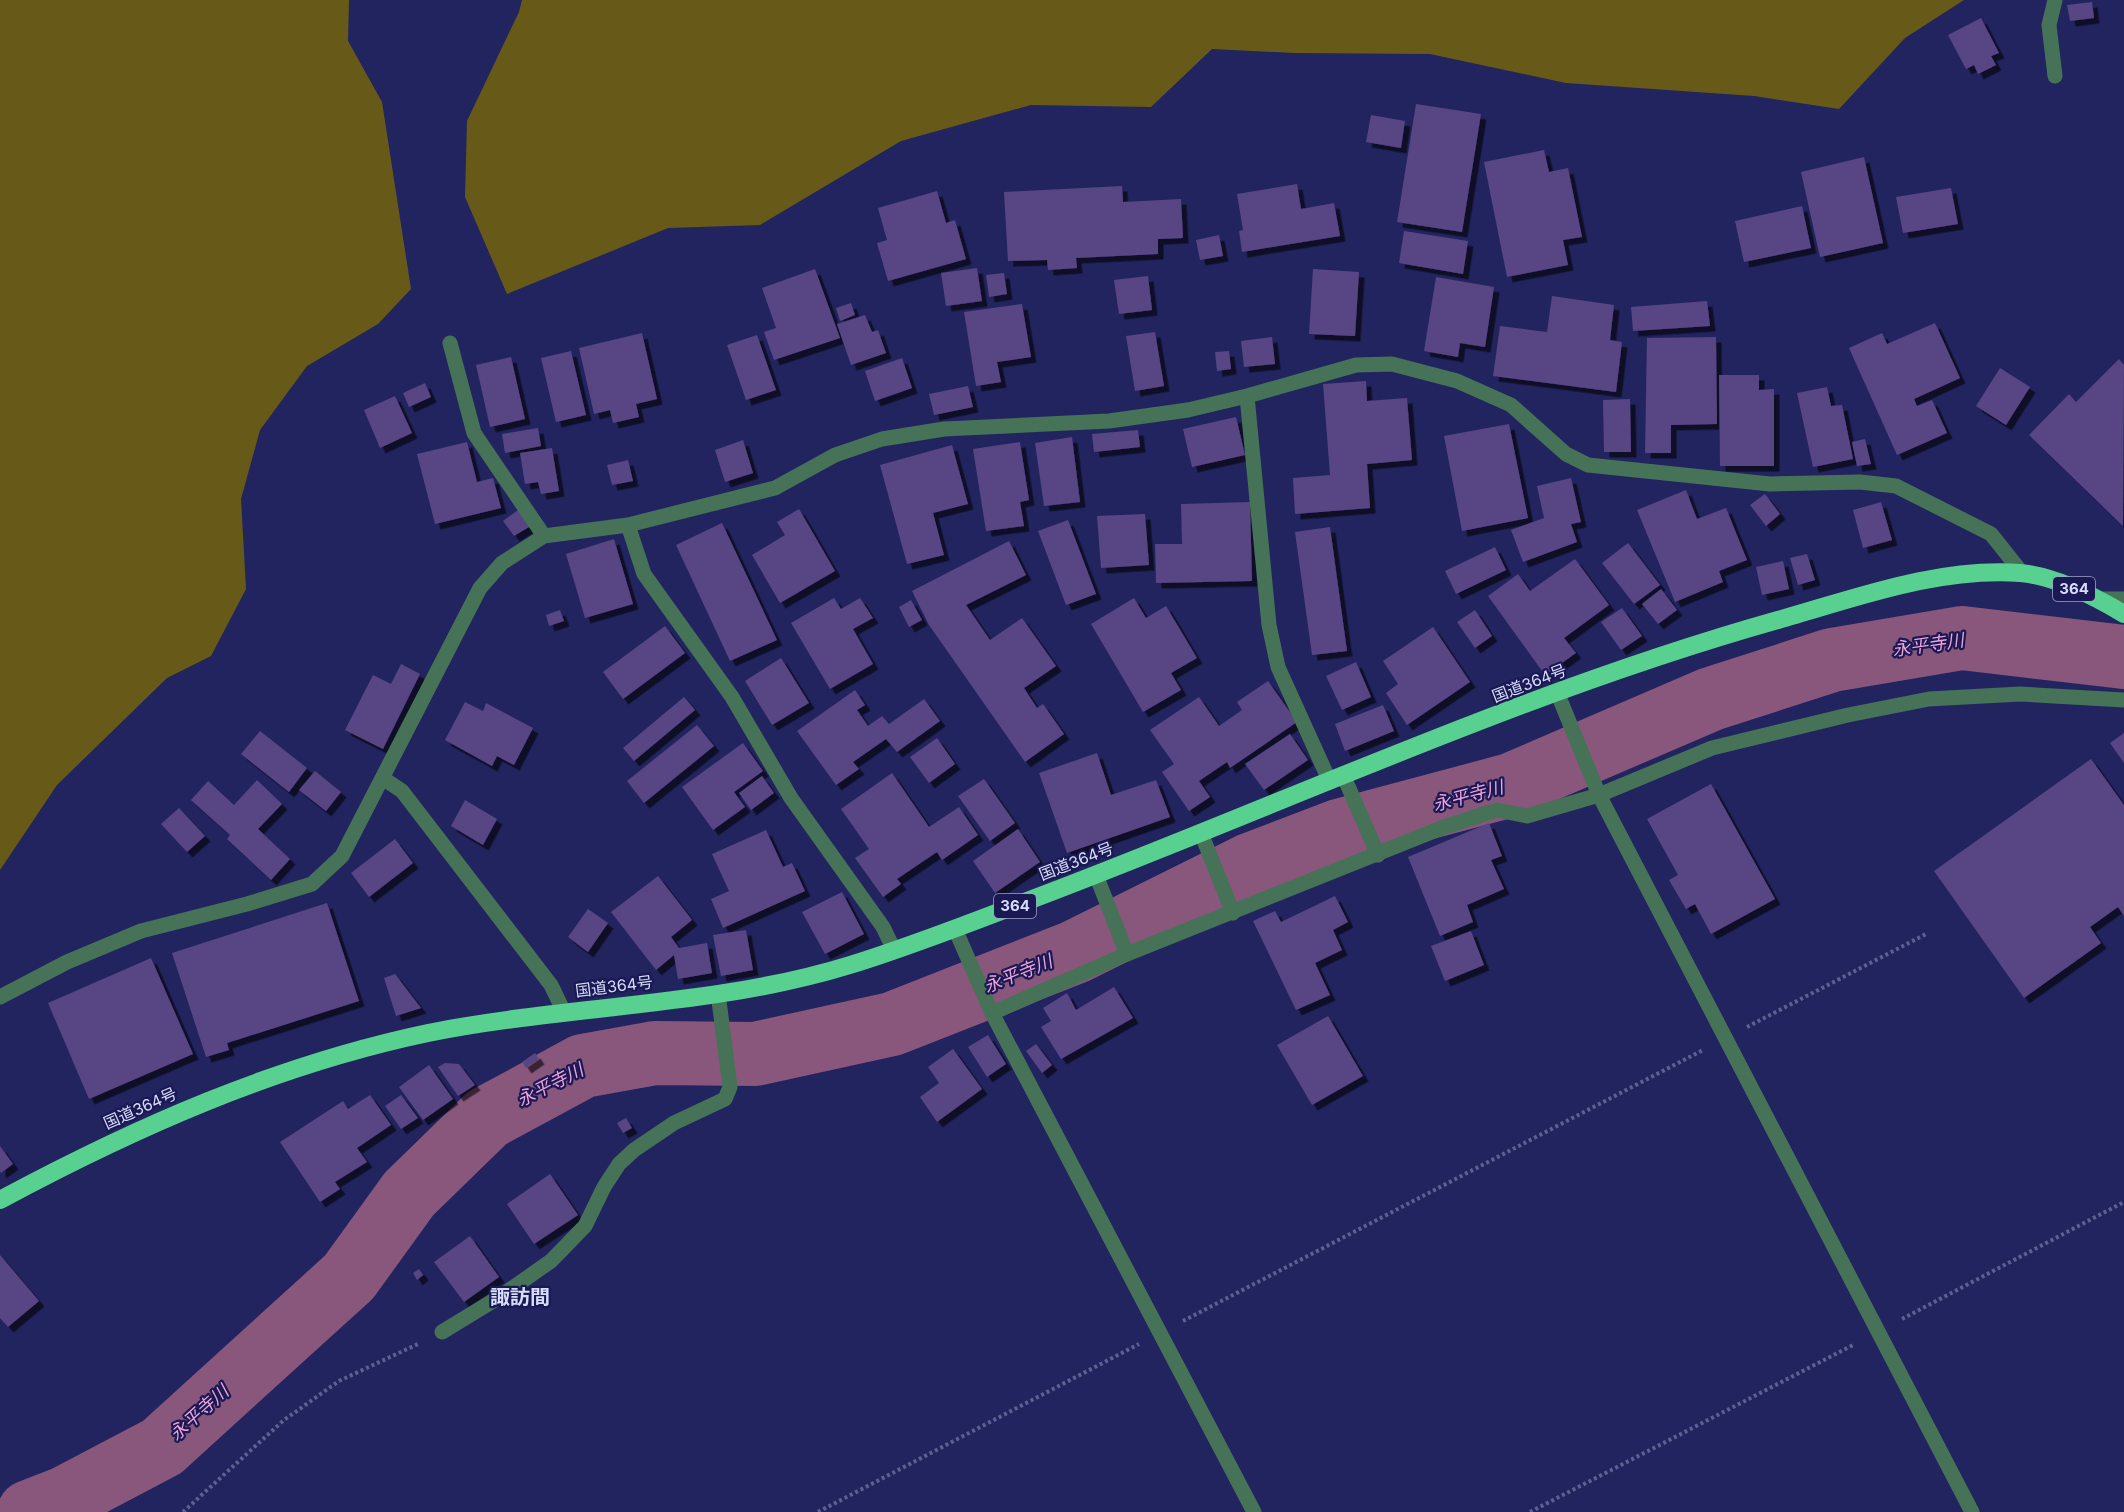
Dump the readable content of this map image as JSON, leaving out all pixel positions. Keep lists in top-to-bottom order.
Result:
{
  "streets": {
    "highway": ["364", "国道364号"]
  },
  "districts": ["諏訪間"],
  "water": ["永平寺川"]
}
